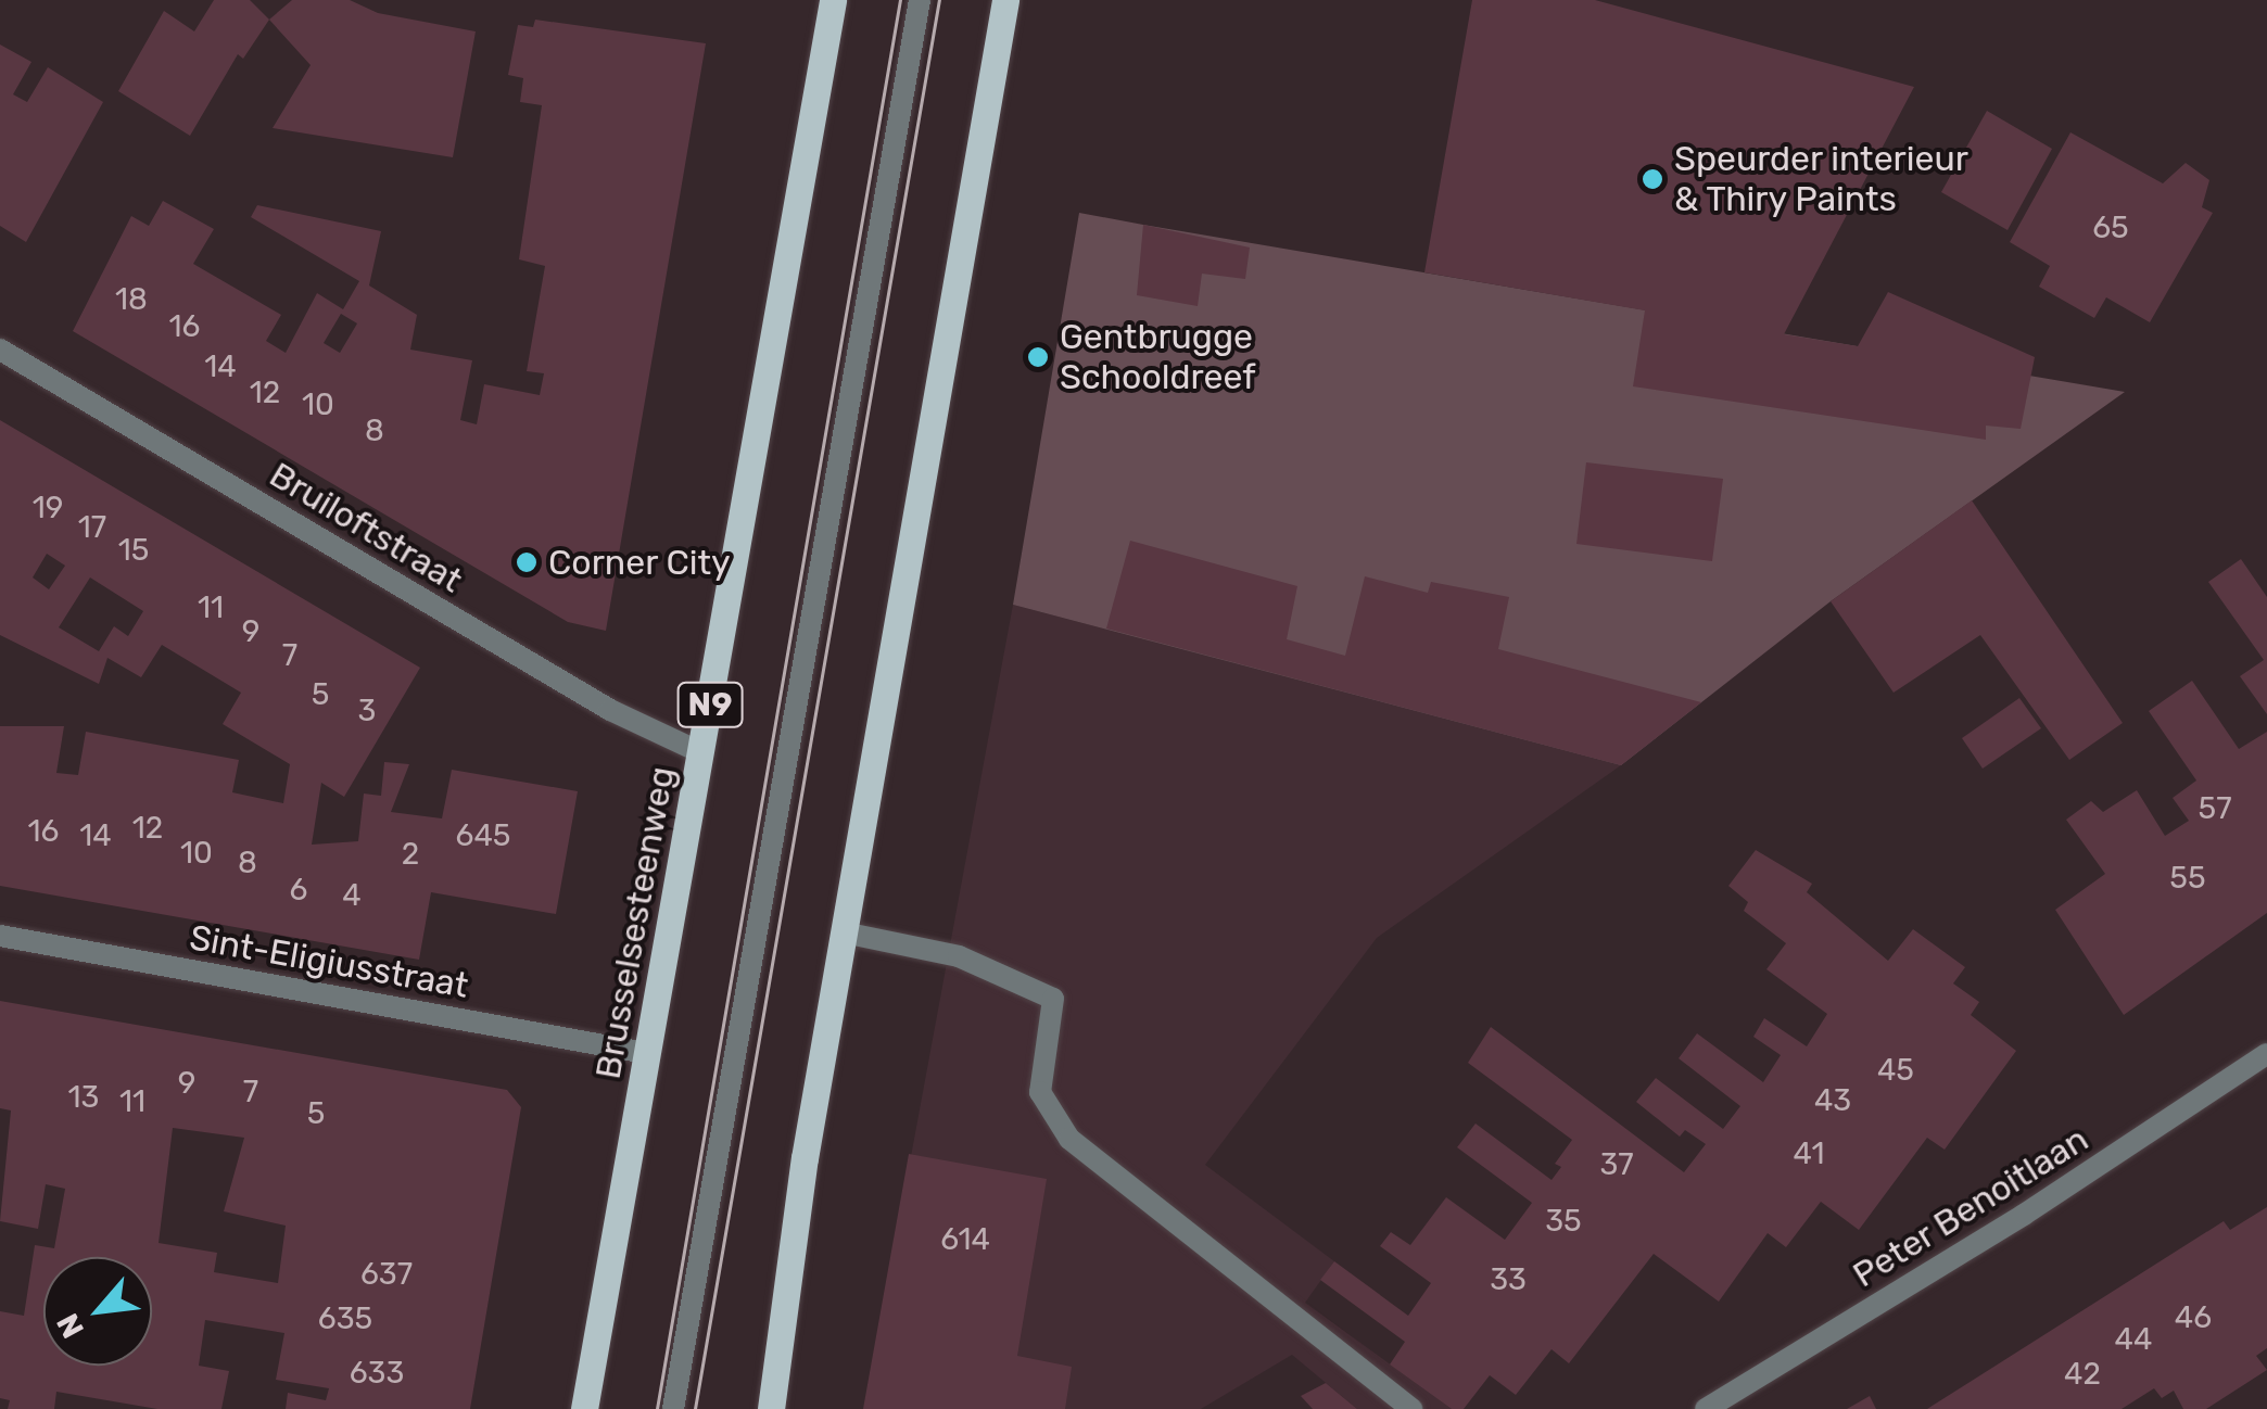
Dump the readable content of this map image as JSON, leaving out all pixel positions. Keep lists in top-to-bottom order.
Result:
{
  "streets": {
    "main road": ["N9", "Brusselsesteenweg"],
    "street": ["Bruiloftstraat", "Sint-Eligiusstraat", "Peter Benoitlaan"]
  },
  "crossings": [
    ["Bruiloftstraat", "Brusselsesteenweg"],
    ["Brusselsesteenweg", "Sint-Eligiusstraat"]
  ],
  "places": ["Speurder interieur & Thiry Paints", "Gentbrugge Schooldreef", "Corner City"],
  "house_numbers": [
    "65",
    "18",
    "16",
    "14",
    "12",
    "10",
    "8",
    "19",
    "17",
    "15",
    "11",
    "9",
    "7",
    "5",
    "3",
    "57",
    "12",
    "16",
    "14",
    "645",
    "10",
    "2",
    "8",
    "55",
    "6",
    "4",
    "45",
    "9",
    "7",
    "13",
    "43",
    "11",
    "5",
    "41",
    "37",
    "35",
    "614",
    "637",
    "33",
    "46",
    "635",
    "44",
    "633",
    "42"
  ],
  "north": "bottom left"
}
